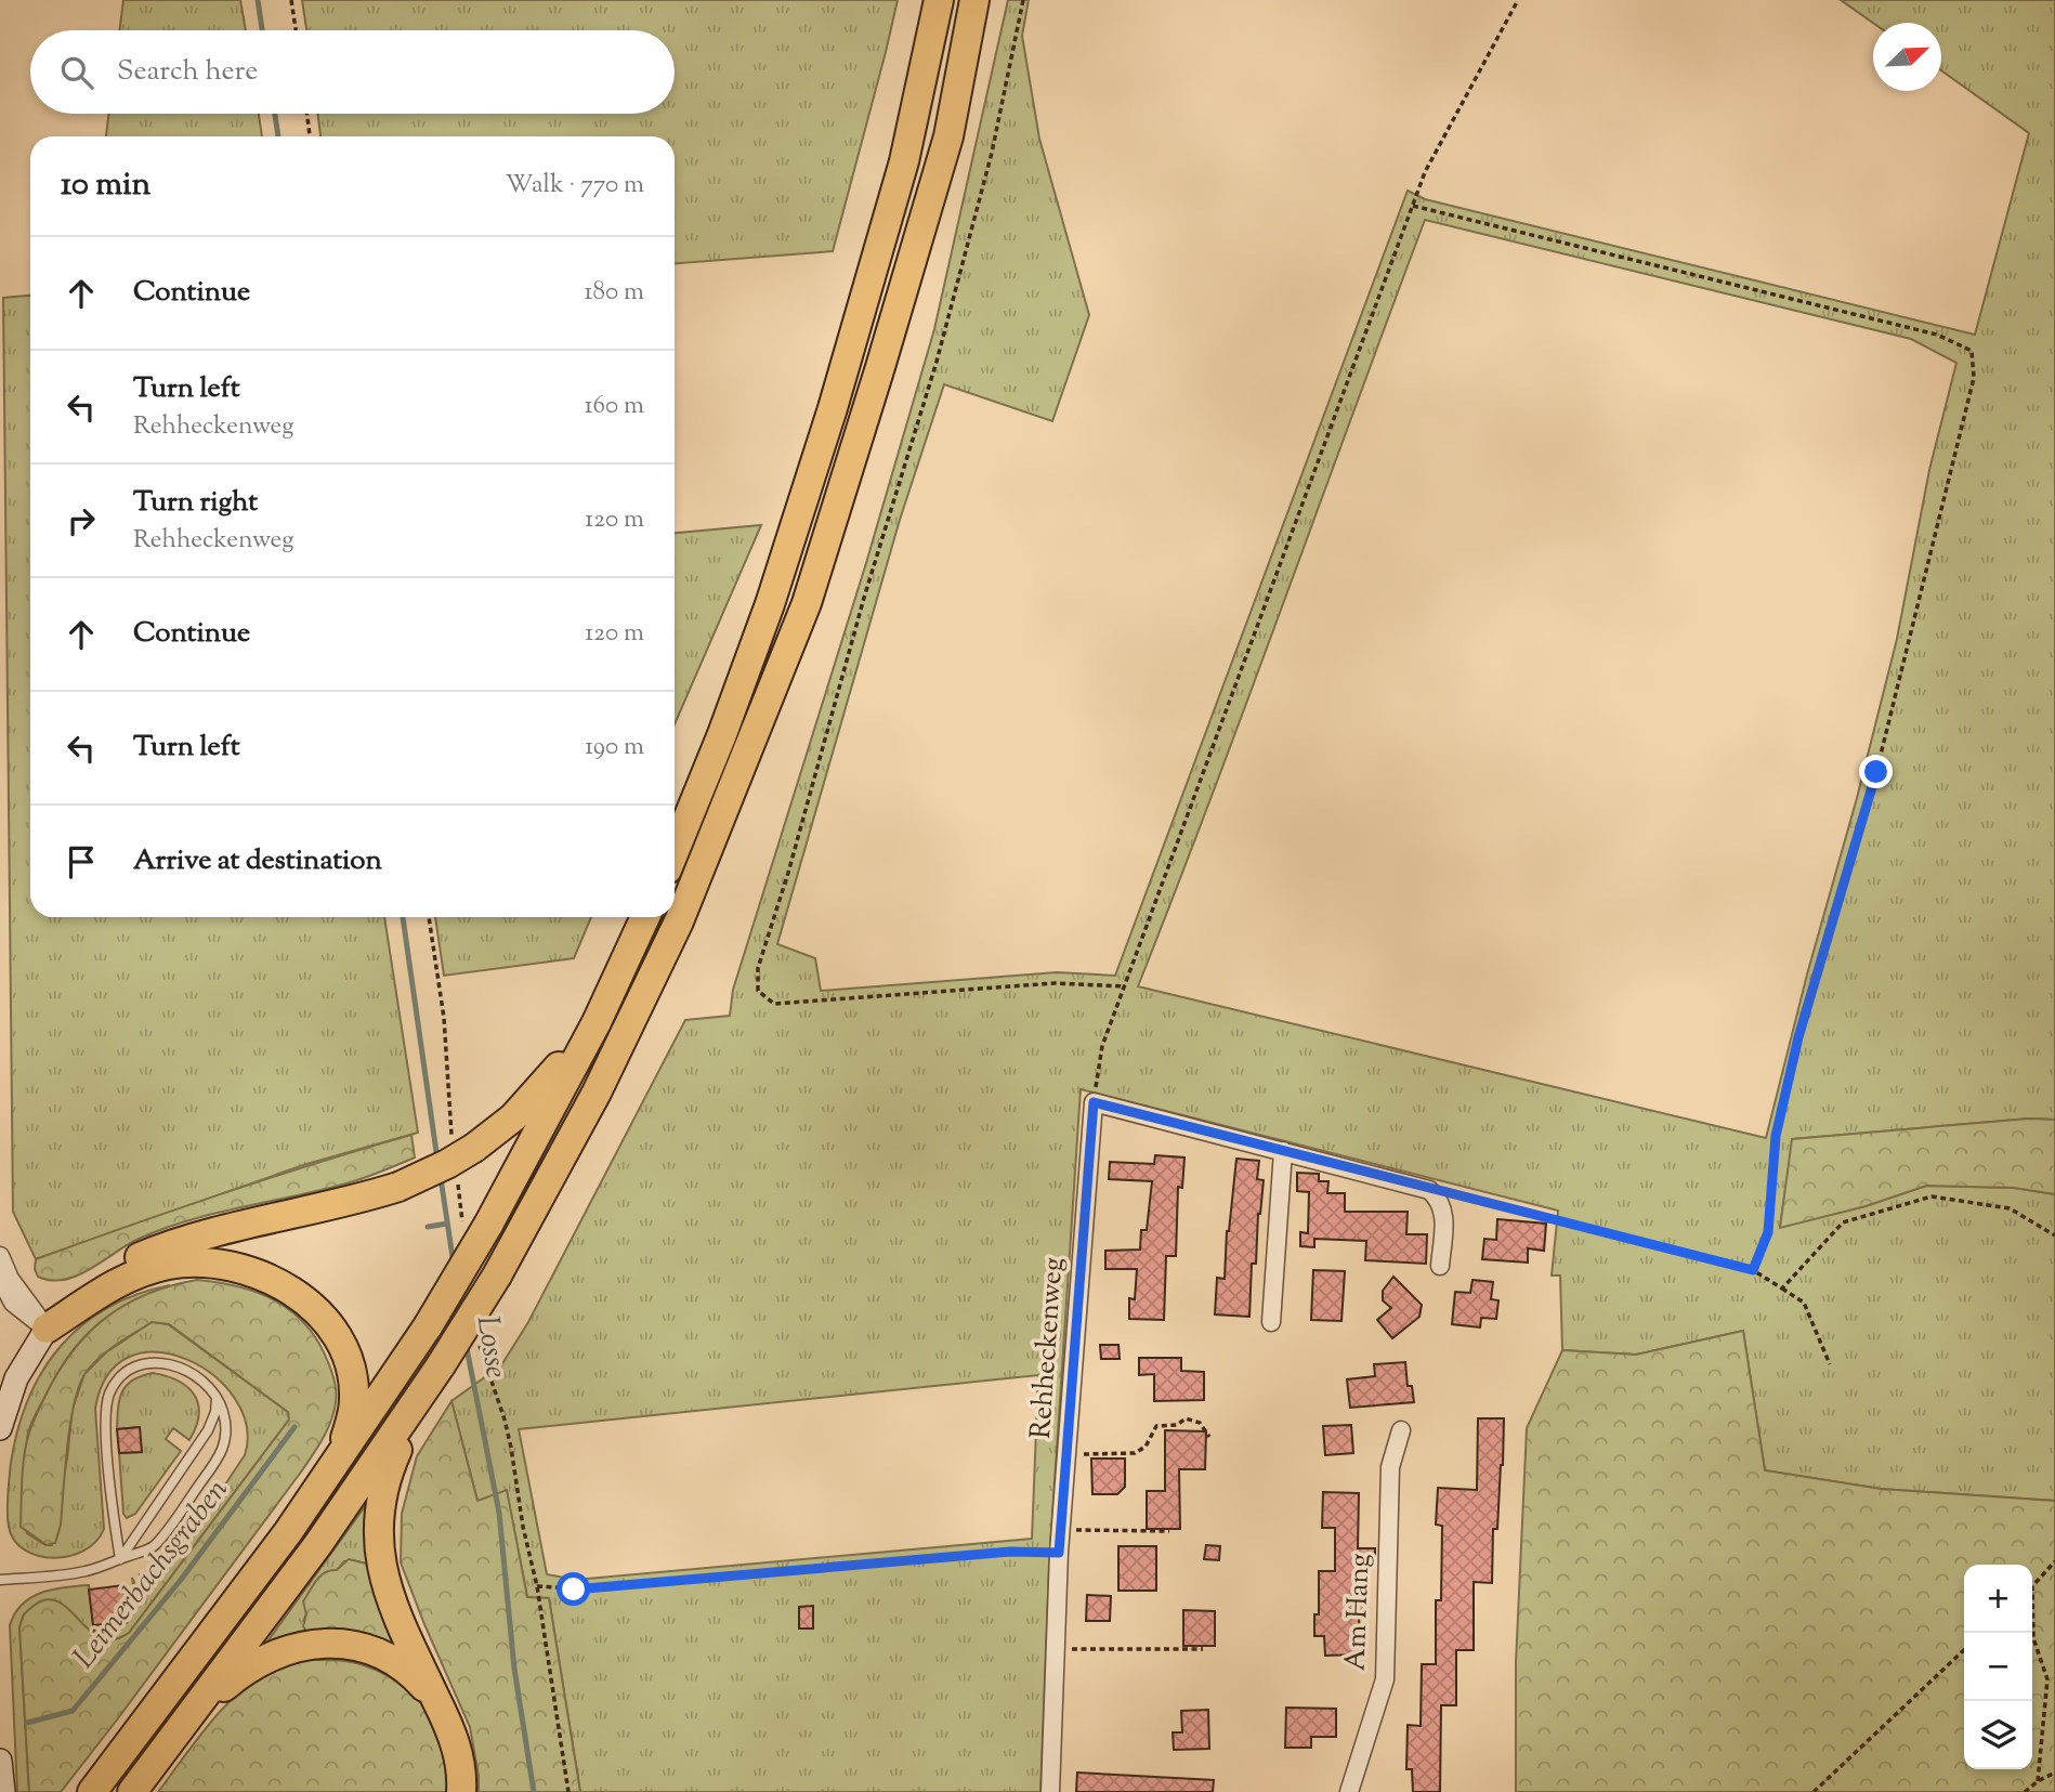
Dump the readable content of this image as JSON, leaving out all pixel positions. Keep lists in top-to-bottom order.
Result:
{
  "streets": {
    "street": ["Rehheckenweg", "Am Hang"]
  },
  "water": ["Losse", "Leimerbachsgraben"],
  "north": "top right",
  "page": {
    "search": "Search here",
    "heading": ["10 min", "Walk · 770 m"],
    "list": [
      ["Continue", "180 m"],
      ["Turn left", "Rehheckenweg", "160 m"],
      ["Turn right", "Rehheckenweg", "120 m"],
      ["Continue", "120 m"],
      ["Turn left", "190 m"],
      "Arrive at destination"
    ],
    "map_buttons": ["+", "−"]
  }
}
